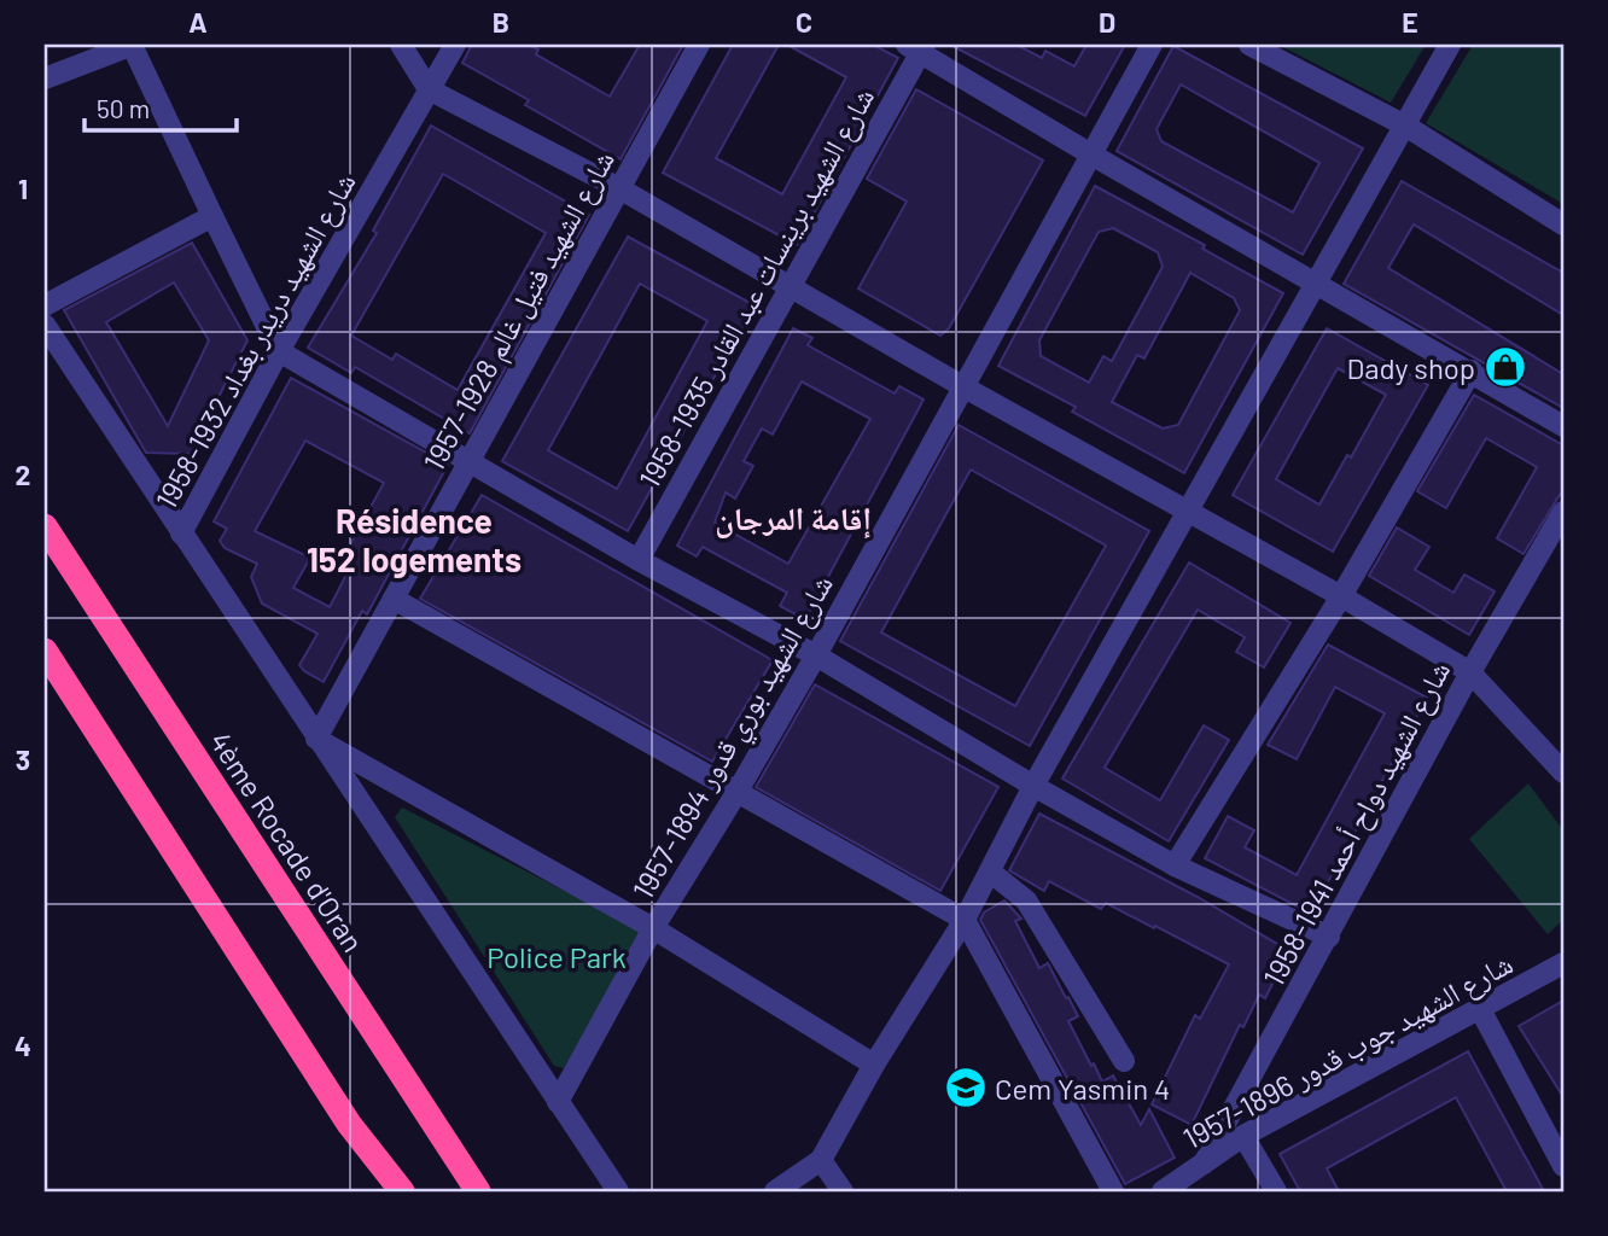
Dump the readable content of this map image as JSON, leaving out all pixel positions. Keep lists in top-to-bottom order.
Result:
{
  "streets": {
    "highway": ["4ème Rocade d'Oran"],
    "street": [
      "شارع الشهيد برينسات عبد القادر 1935-1958",
      "شارع الشهيد فتيل غالم 1928-1957",
      "شارع الشهيد دريدر بغداد 1932-1958",
      "شارع الشهيد بوري قدور 1894-1957",
      "شارع الشهيد دواح أحمد 1941-1958",
      "شارع الشهيد جوب قدور 1896-1957"
    ]
  },
  "crossings": [
    ["شارع الشهيد دواح أحمد 1941-1958", "شارع الشهيد جوب قدور 1896-1957"]
  ],
  "districts": ["إقامة المرجان", "Résidence 152 logements"],
  "parks": ["Police Park"],
  "places": {
    "shop": ["Dady shop"],
    "school or university": ["Cem Yasmin 4"]
  },
  "scale_bar": "50 m",
  "grid": {
    "columns": [
      "A",
      "B",
      "C",
      "D",
      "E"
    ],
    "rows": [
      "1",
      "2",
      "3",
      "4"
    ]
  }
}
